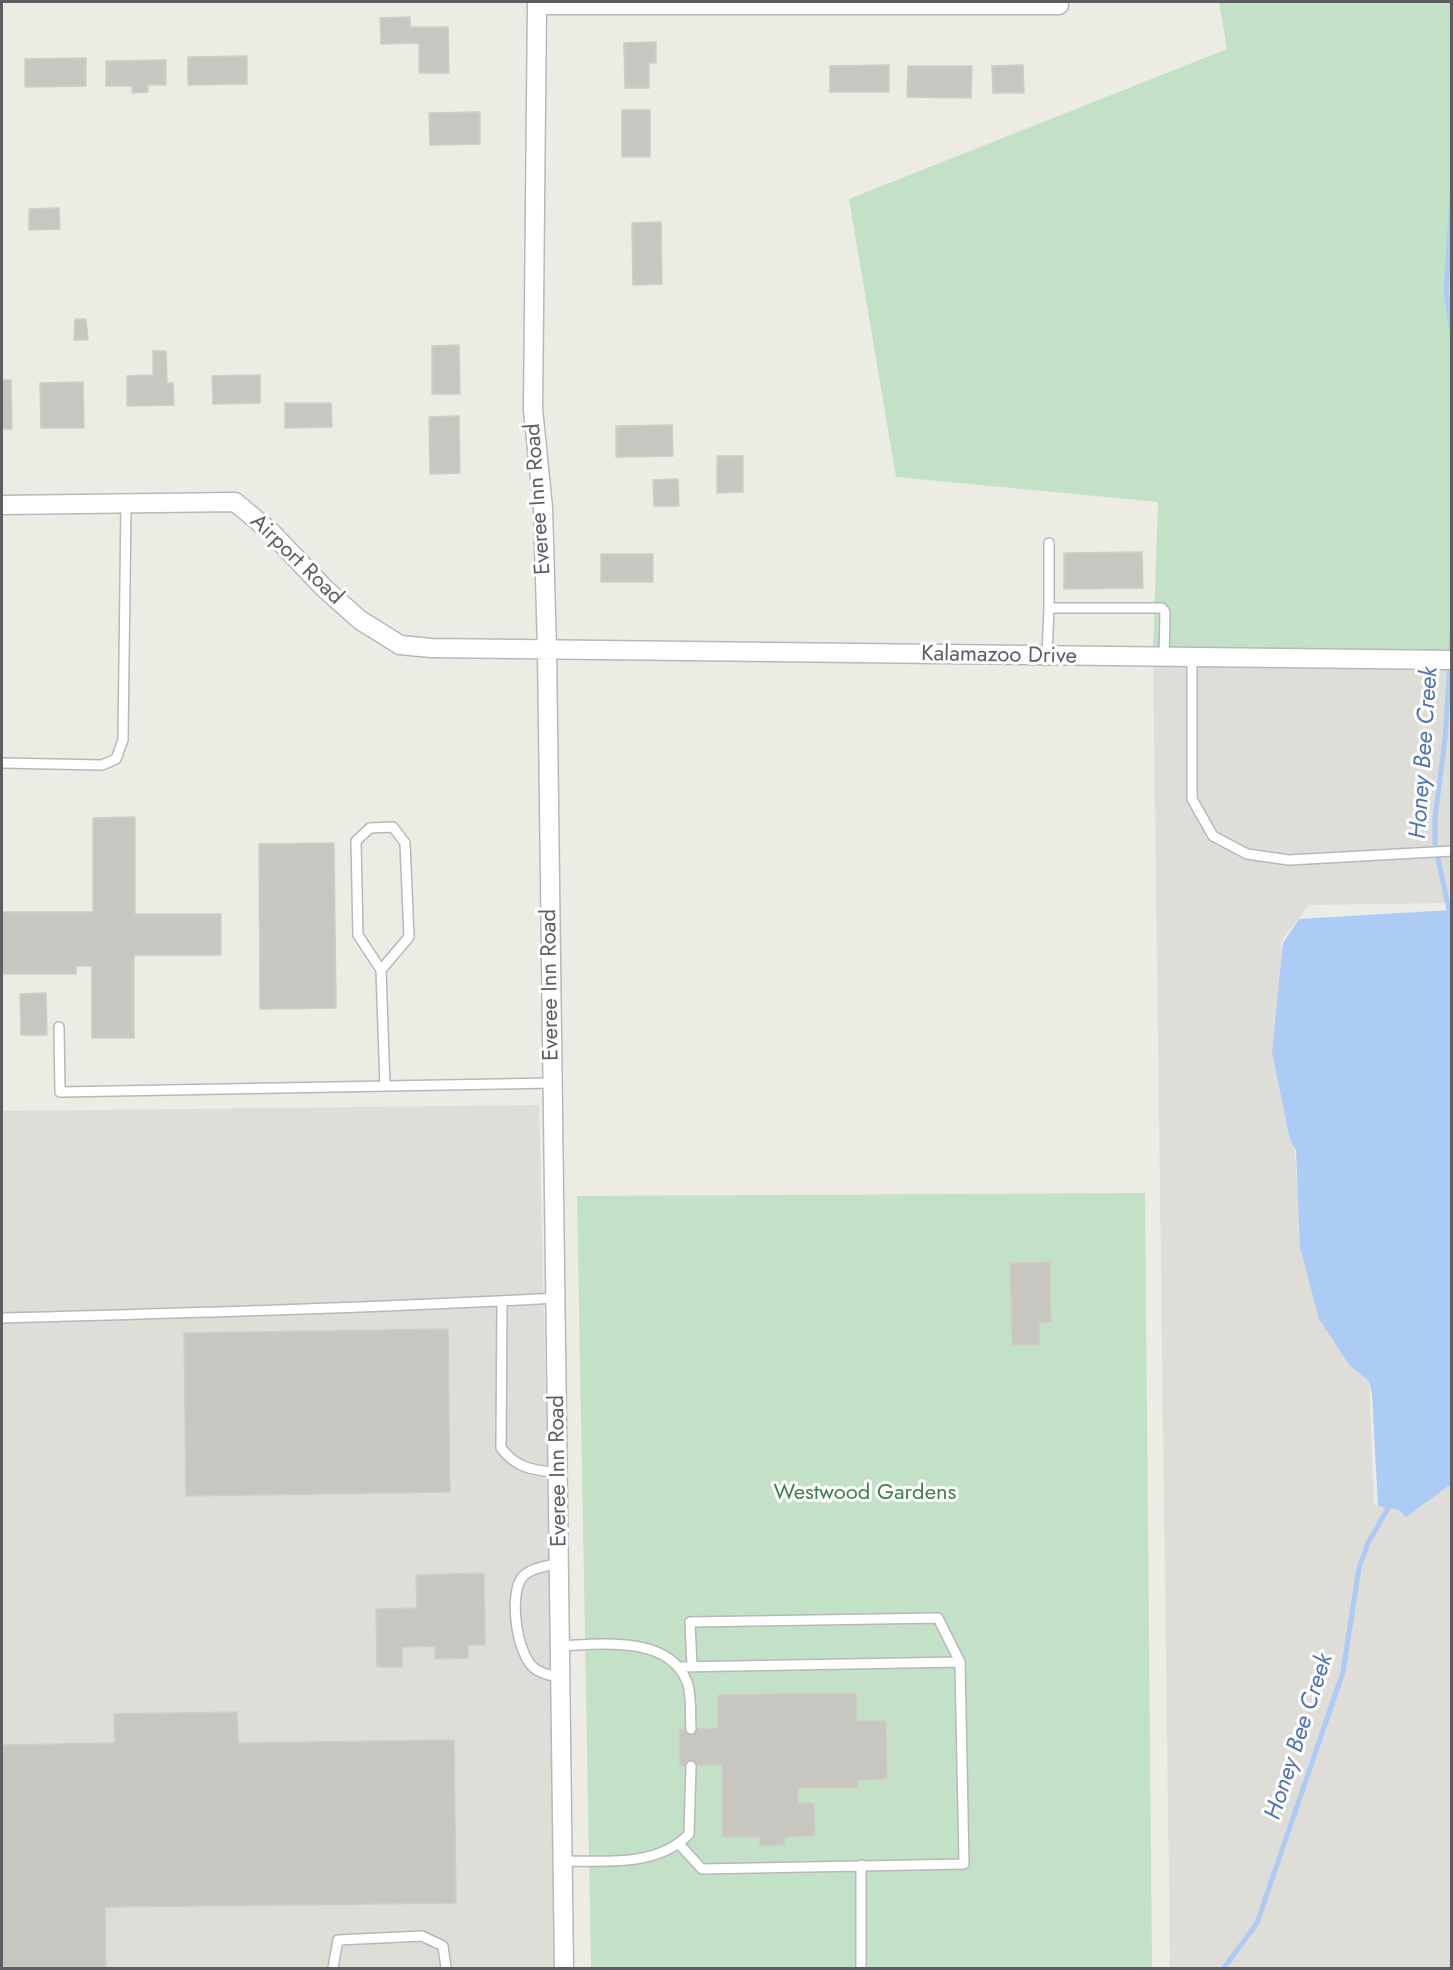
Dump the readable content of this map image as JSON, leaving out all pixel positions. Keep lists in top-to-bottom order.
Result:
{
  "streets": {
    "street": ["Everee Inn Road", "Airport Road", "Kalamazoo Drive"]
  },
  "crossings": [
    ["Everee Inn Road", "Airport Road"],
    ["Everee Inn Road", "Kalamazoo Drive"],
    ["Airport Road", "Kalamazoo Drive"]
  ],
  "water": ["Honey Bee Creek"],
  "parks": ["Westwood Gardens"]
}
